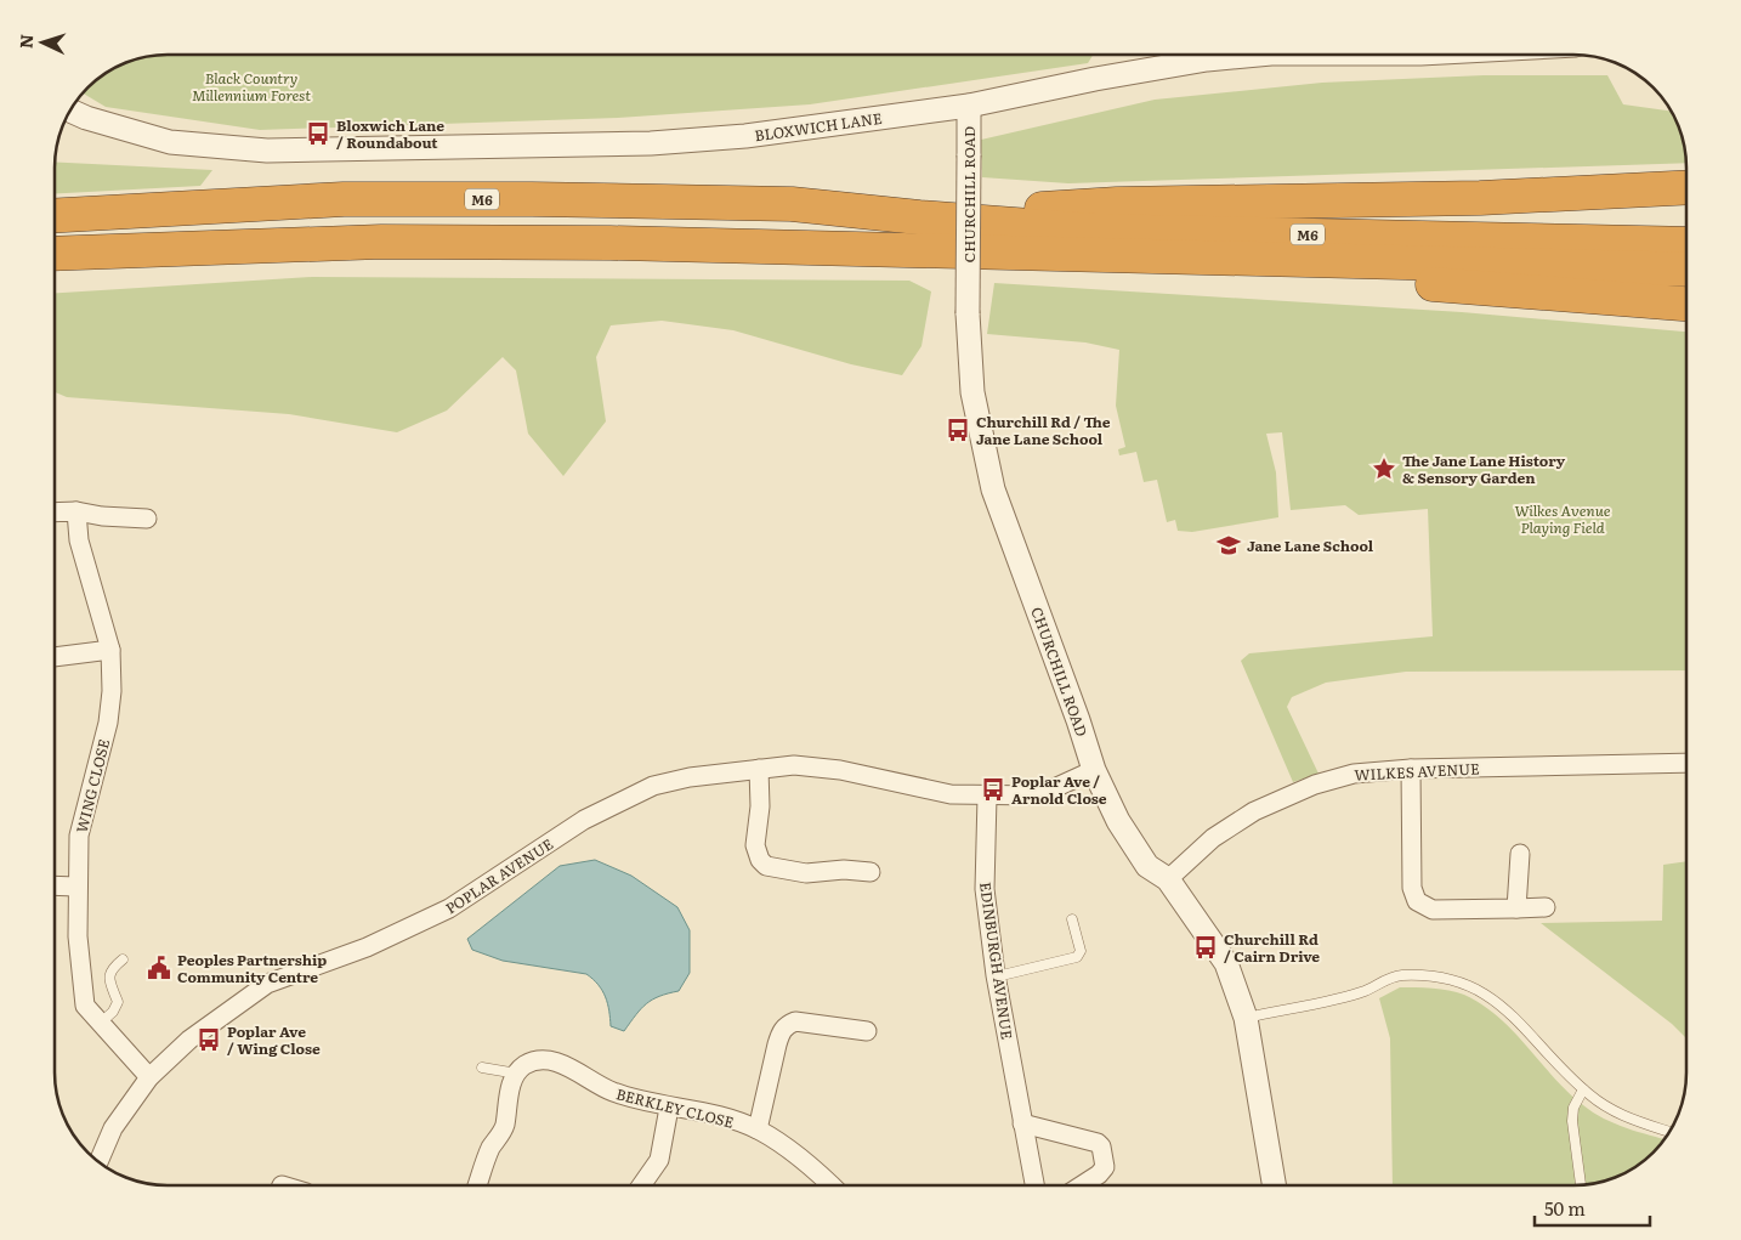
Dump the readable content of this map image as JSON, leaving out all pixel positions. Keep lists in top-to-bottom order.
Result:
{
  "streets": {
    "highway": ["M6"],
    "street": [
      "BLOXWICH LANE",
      "CHURCHILL ROAD",
      "WILKES AVENUE",
      "WING CLOSE",
      "POPLAR AVENUE",
      "EDINBURGH AVENUE",
      "BERKLEY CLOSE"
    ]
  },
  "crossings": [
    ["BLOXWICH LANE", "CHURCHILL ROAD"],
    ["CHURCHILL ROAD", "WILKES AVENUE"],
    ["CHURCHILL ROAD", "POPLAR AVENUE"],
    ["WING CLOSE", "POPLAR AVENUE"],
    ["POPLAR AVENUE", "EDINBURGH AVENUE"]
  ],
  "parks": ["Black Country Millennium Forest", "Wilkes Avenue Playing Field"],
  "places": {
    "bus stop": [
      "Bloxwich Lane / Roundabout",
      "Churchill Rd / The Jane Lane School",
      "Poplar Ave / Arnold Close",
      "Churchill Rd / Cairn Drive",
      "Poplar Ave / Wing Close"
    ],
    "place": ["The Jane Lane History & Sensory Garden"],
    "school or university": ["Jane Lane School"],
    "public building": ["Peoples Partnership Community Centre"]
  },
  "scale_bar": "50 m",
  "north": "left"
}
